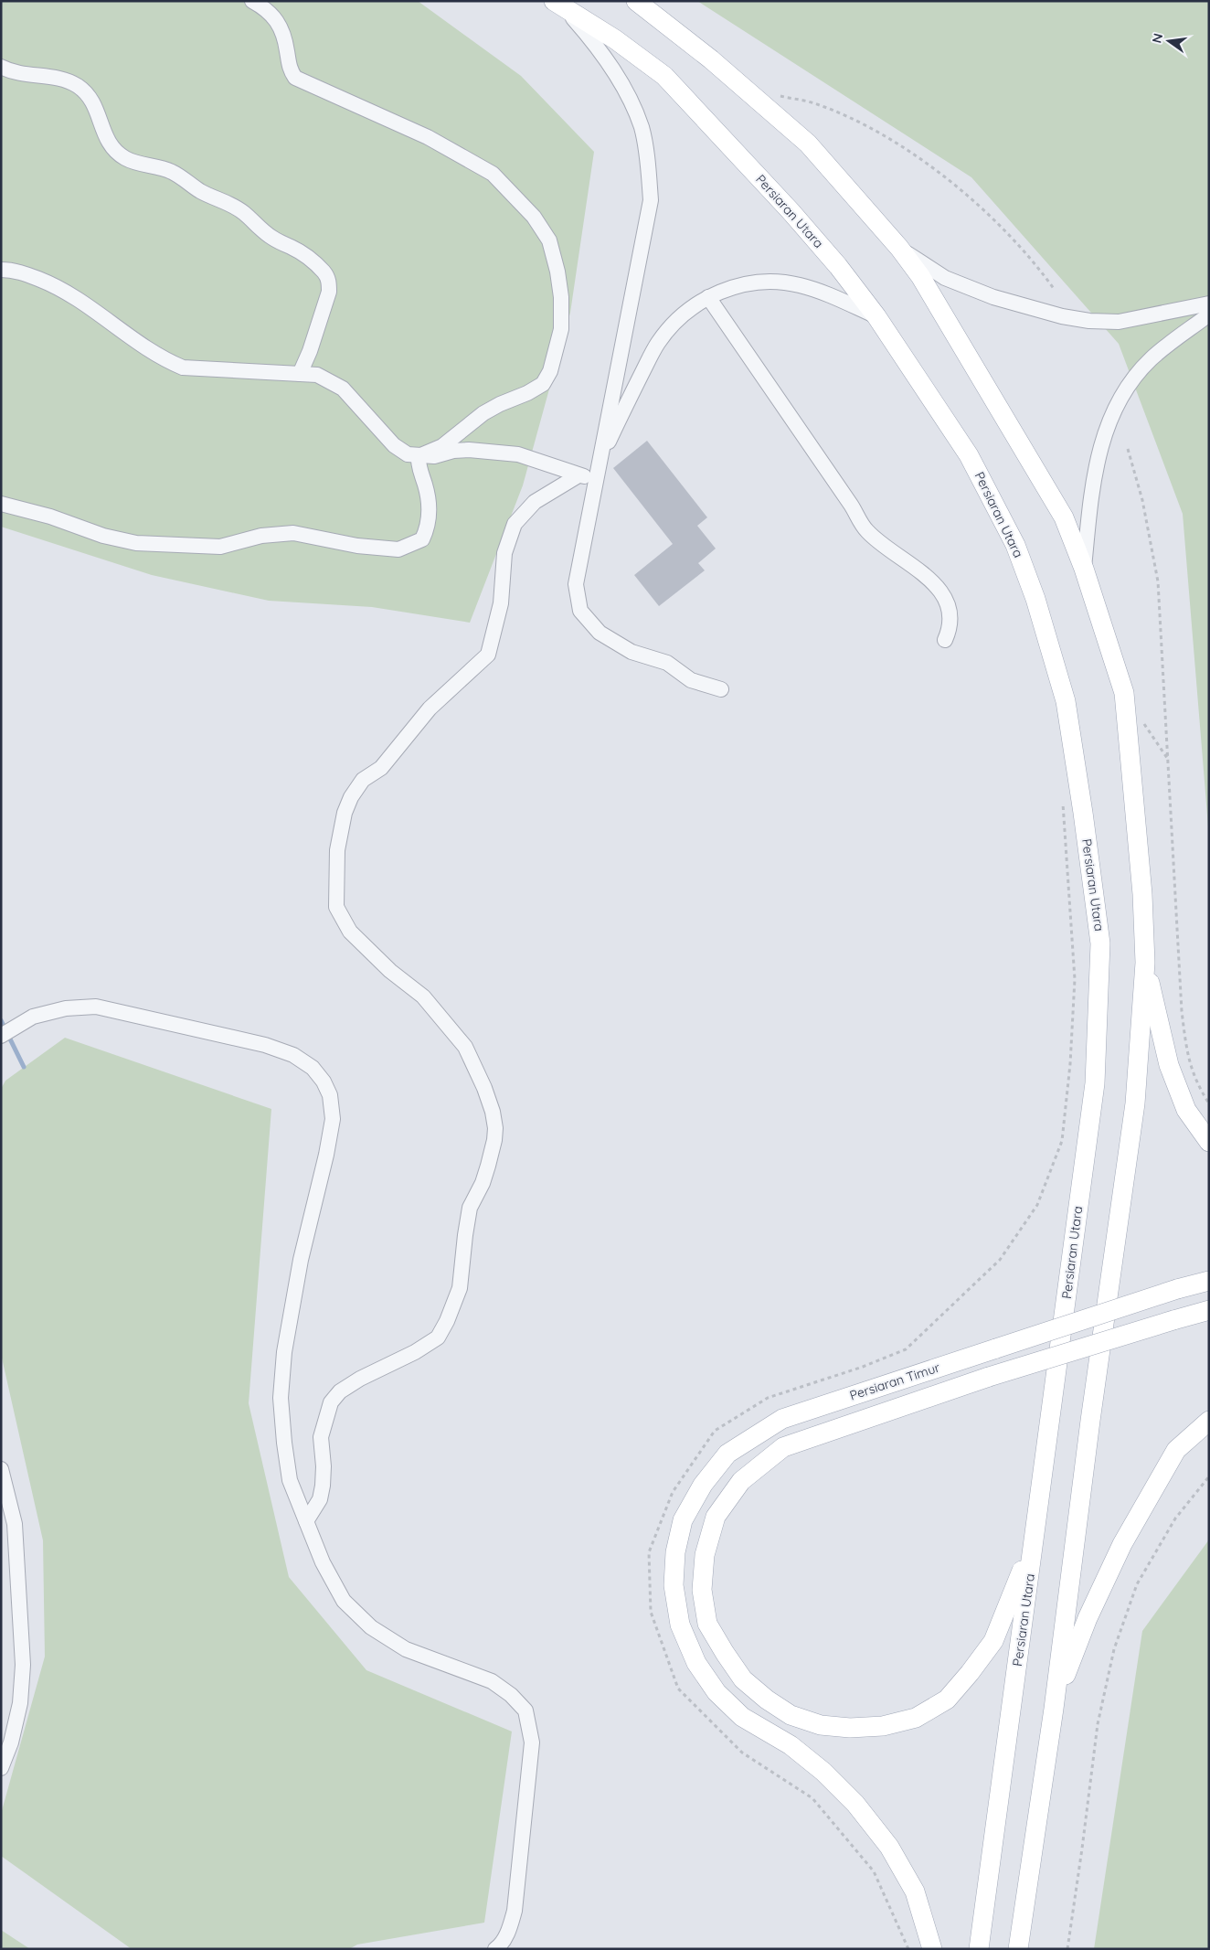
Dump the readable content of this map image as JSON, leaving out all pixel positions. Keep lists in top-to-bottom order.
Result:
{
  "streets": {
    "main road": ["Persiaran Utara", "Persiaran Timur"]
  },
  "crossings": [
    ["Persiaran Utara", "Persiaran Timur"]
  ],
  "north": "left"
}
